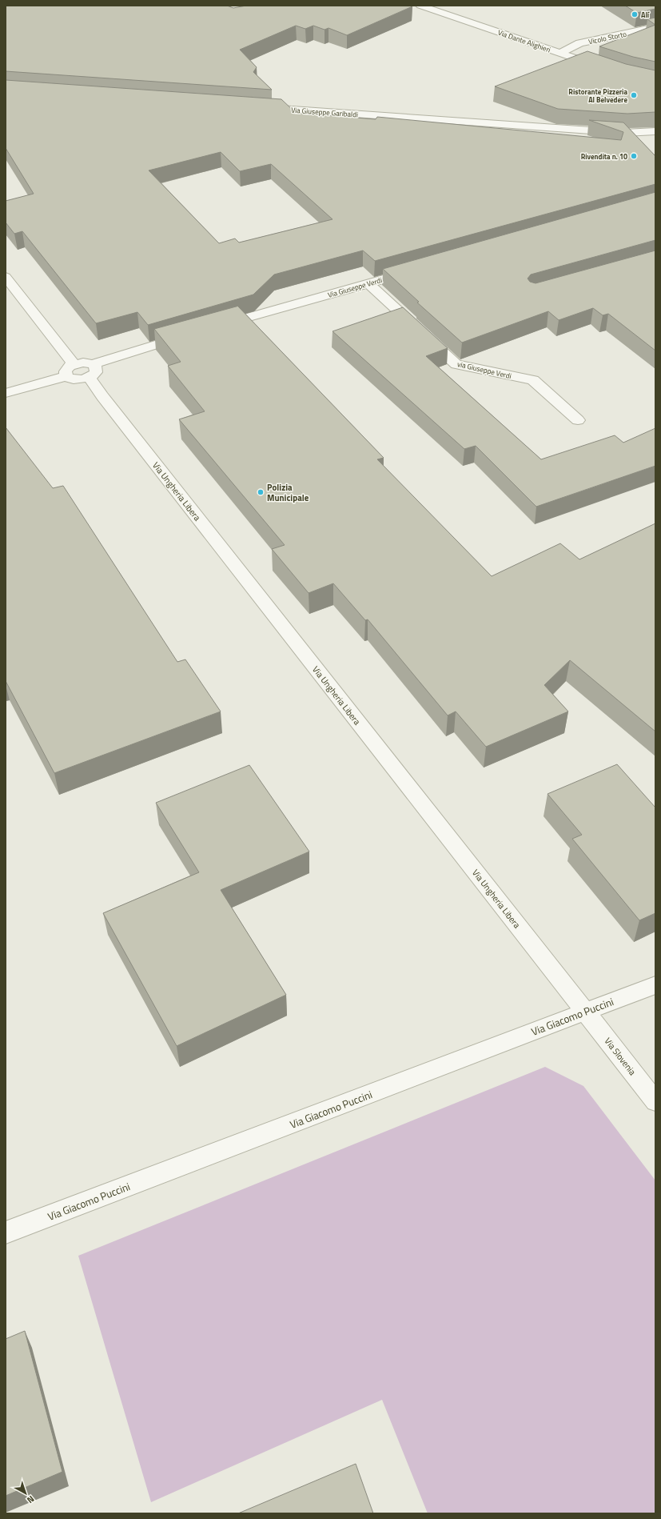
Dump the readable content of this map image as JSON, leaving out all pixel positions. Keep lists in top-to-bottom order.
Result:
{
  "streets": {
    "street": [
      "Vicolo Storto",
      "Via Dante Alighieri",
      "Via Giuseppe Garibaldi",
      "Via Giuseppe Verdi",
      "via Giuseppe Verdi",
      "Via Ungheria Libera",
      "Via Giacomo Puccini",
      "Via Slovenia"
    ]
  },
  "crossings": [
    ["Vicolo Storto", "Via Dante Alighieri"],
    ["Via Giuseppe Verdi", "via Giuseppe Verdi"],
    ["Via Ungheria Libera", "Via Giacomo Puccini"],
    ["Via Ungheria Libera", "Via Slovenia"],
    ["Via Giacomo Puccini", "Via Slovenia"]
  ],
  "places": [
    "Alí",
    "Ristorante Pizzeria Al Belvedere",
    "Rivendita n. 10",
    "Polizia Municipale"
  ],
  "north": "bottom right"
}
